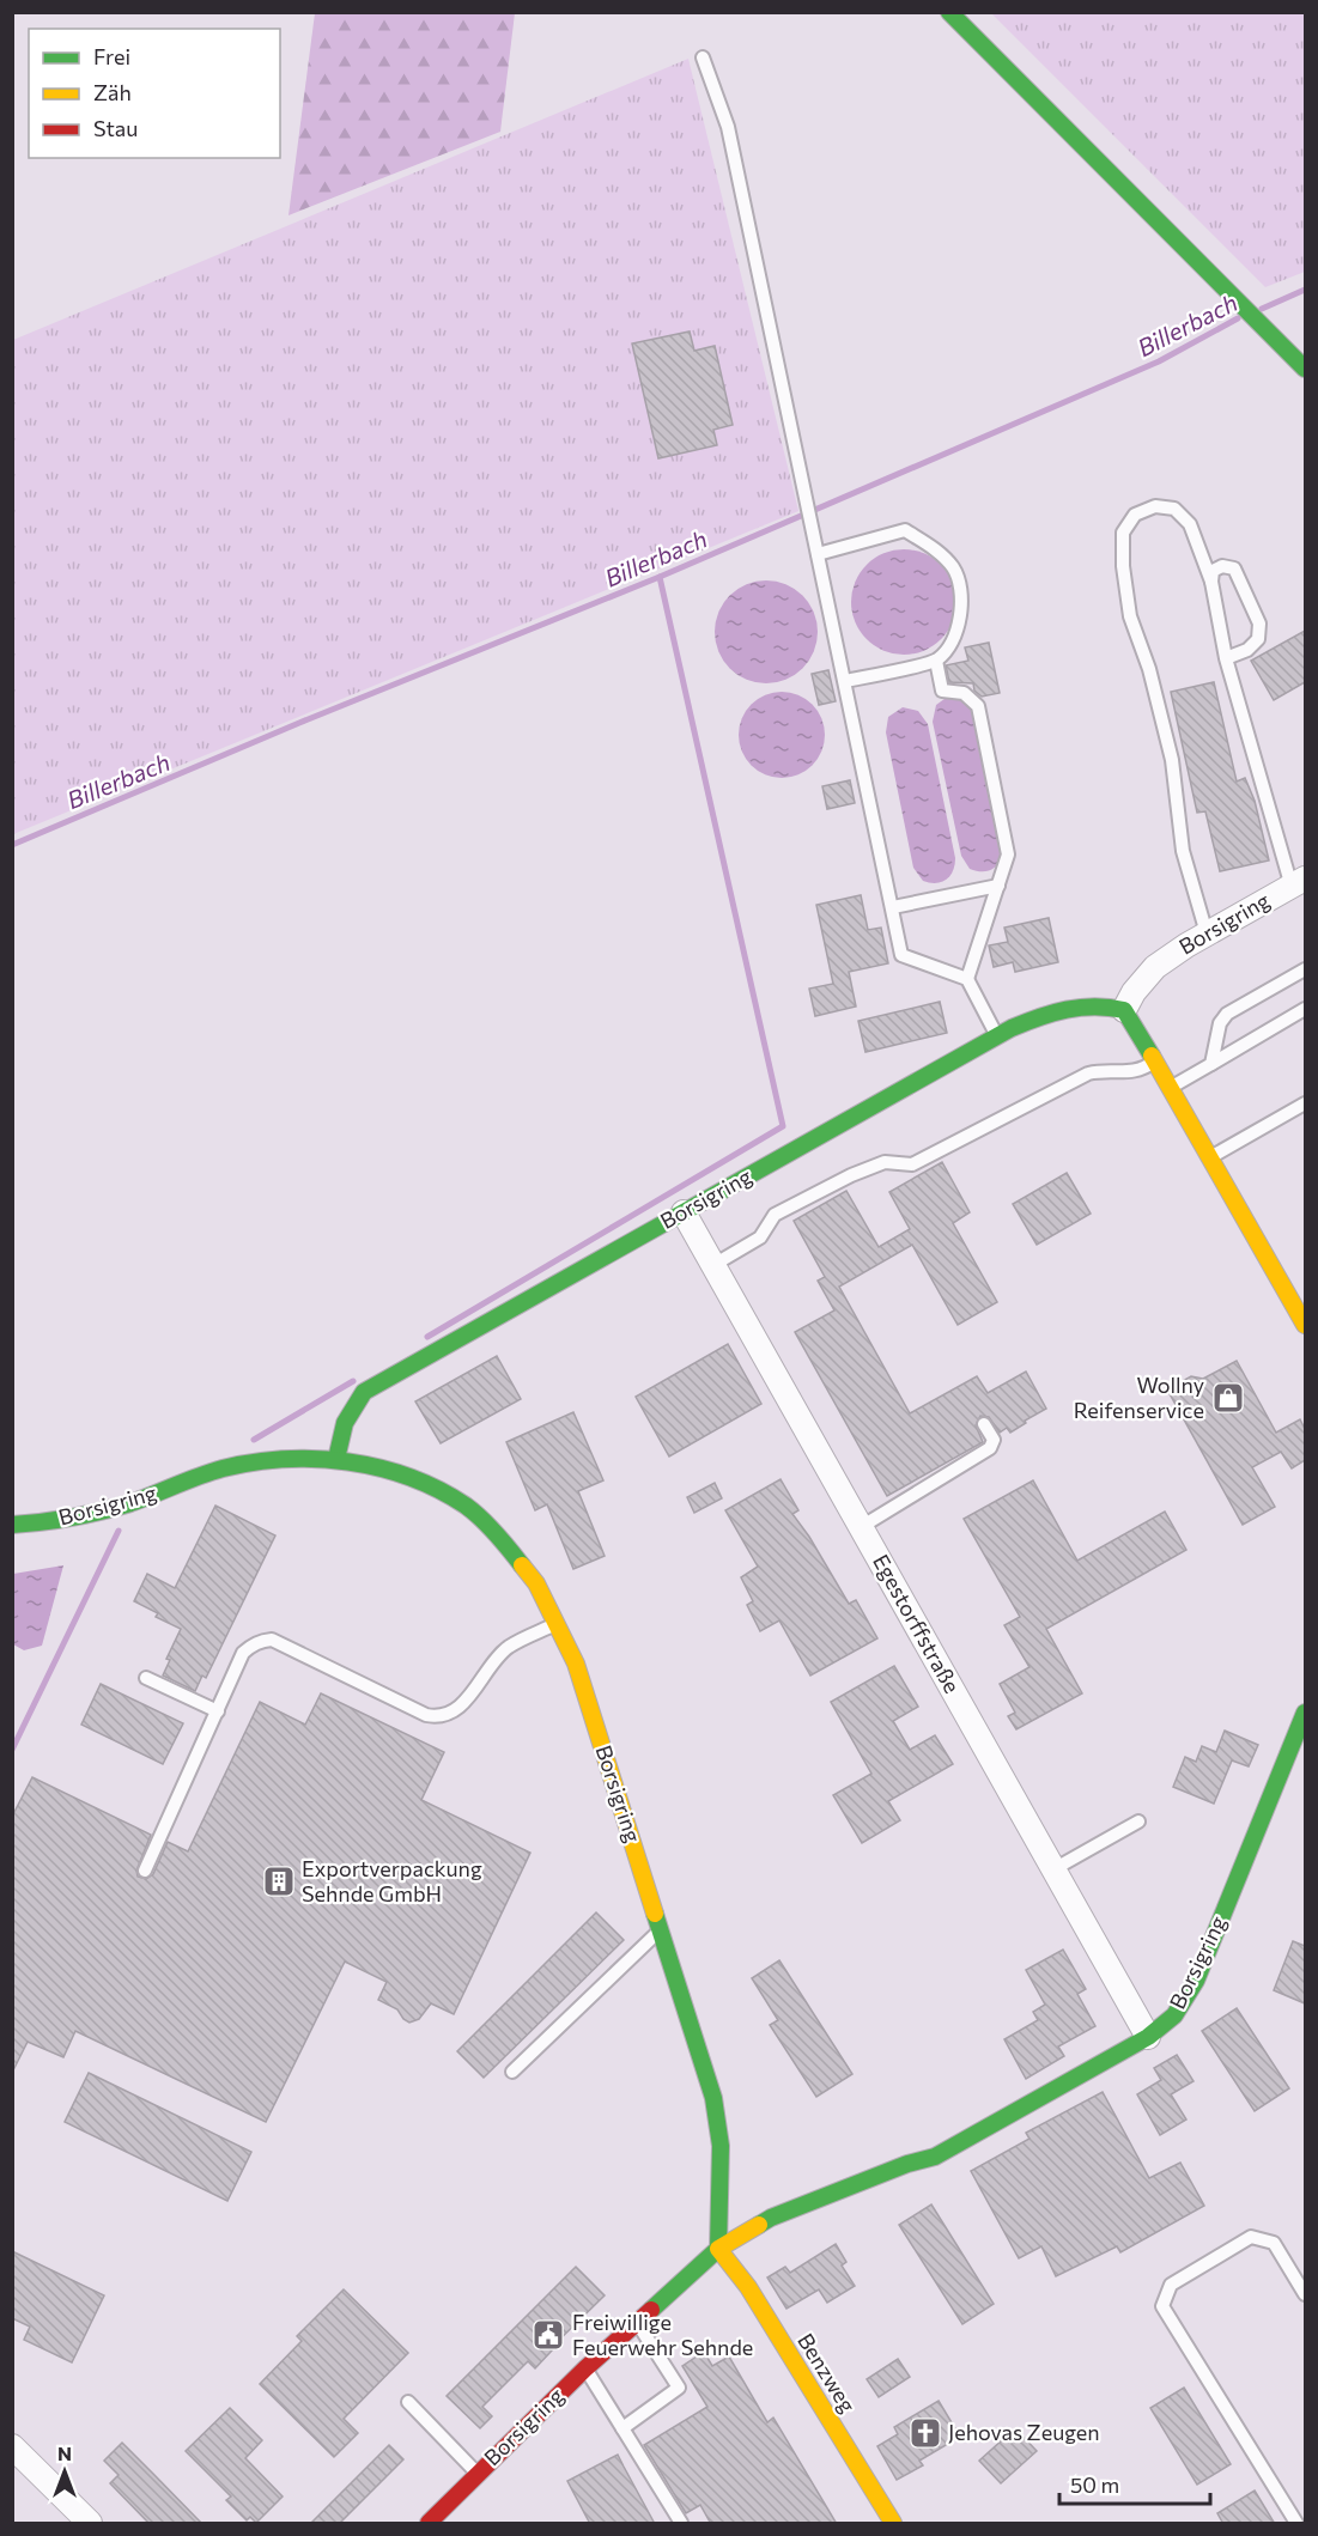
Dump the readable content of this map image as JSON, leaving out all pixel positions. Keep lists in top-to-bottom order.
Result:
{
  "streets": {
    "street": ["Borsigring", "Egestorffstraße", "Benzweg"]
  },
  "crossings": [
    ["Borsigring", "Egestorffstraße"],
    ["Borsigring", "Benzweg"]
  ],
  "water": ["Billerbach"],
  "places": {
    "shop": ["Wollny Reifenservice"],
    "building": ["Exportverpackung Sehnde GmbH"],
    "public building": ["Freiwillige Feuerwehr Sehnde"],
    "church": ["Jehovas Zeugen"]
  },
  "legend": ["Frei", "Zäh", "Stau"],
  "scale_bar": "50 m",
  "north": "top"
}
